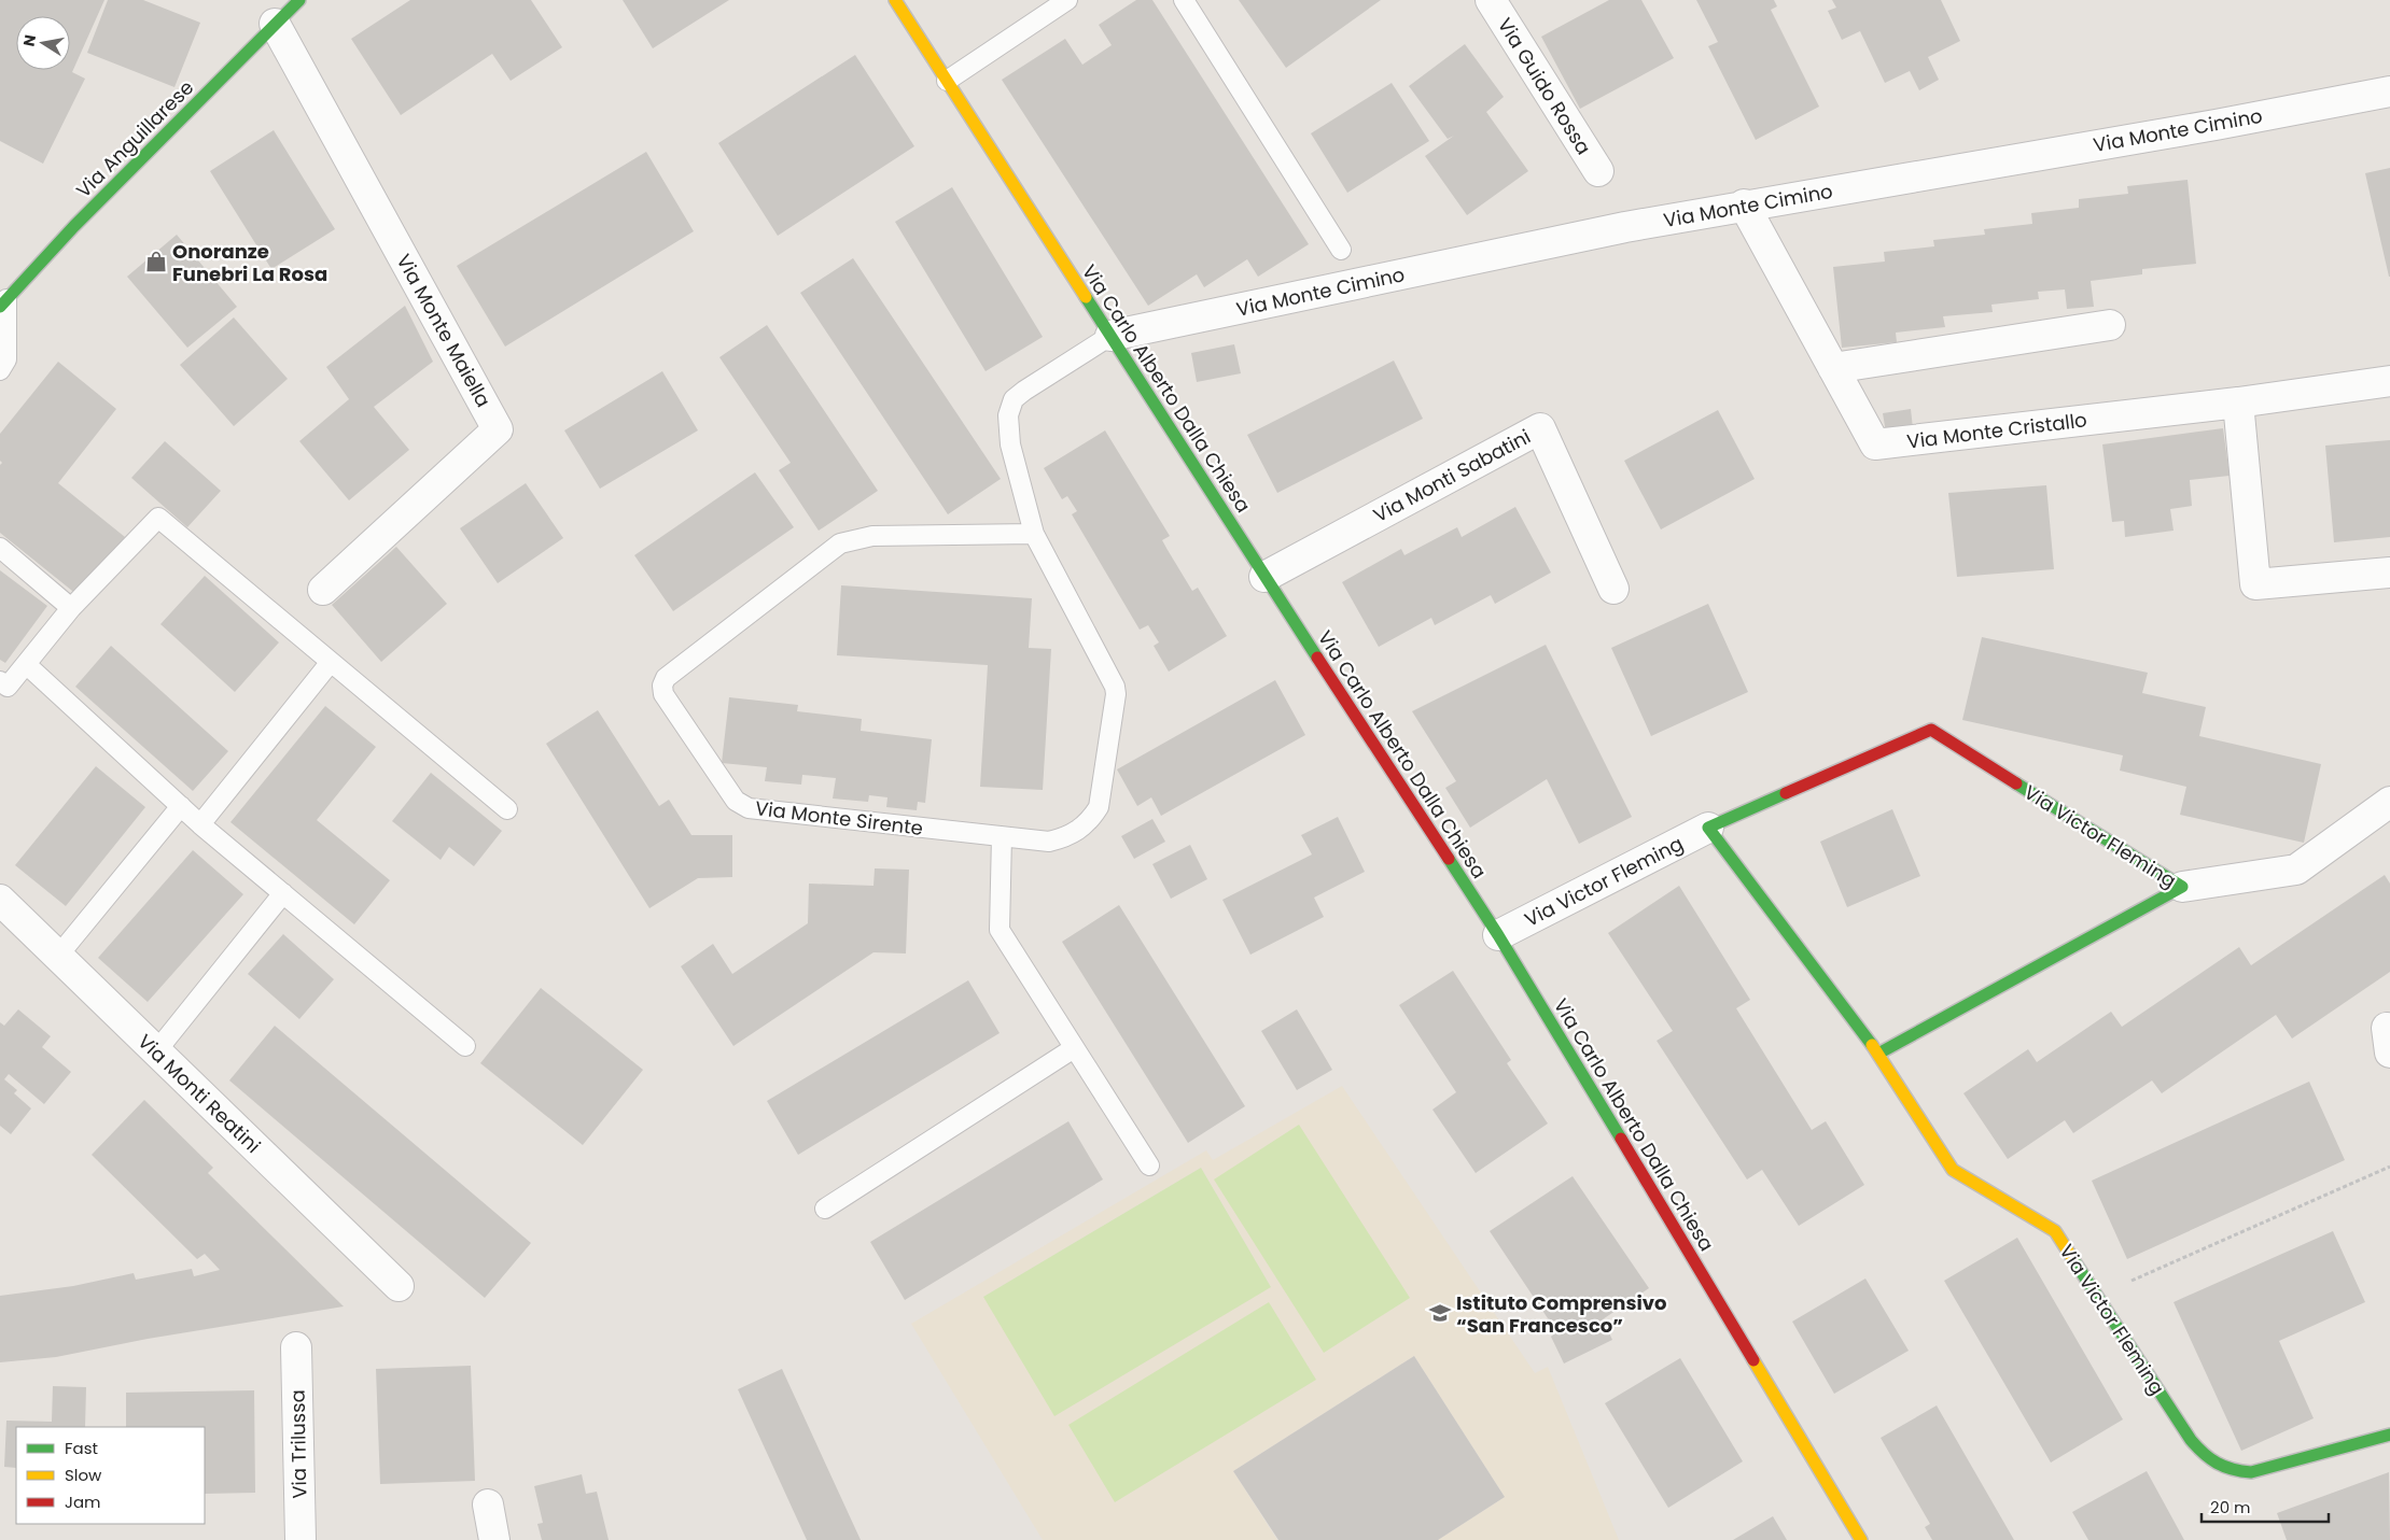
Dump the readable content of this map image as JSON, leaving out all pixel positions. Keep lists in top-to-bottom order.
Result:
{
  "streets": {
    "street": [
      "Via Guido Rossa",
      "Via Monte Cimino",
      "Via Anguillarese",
      "Via Monte Maiella",
      "Via Carlo Alberto Dalla Chiesa",
      "Via Monte Cristallo",
      "Via Monti Sabatini",
      "Via Victor Fleming",
      "Via Monti Reatini",
      "Via Trilussa"
    ],
    "lane": ["Via Monte Sirente"]
  },
  "crossings": [
    ["Via Monte Cimino", "Via Carlo Alberto Dalla Chiesa"],
    ["Via Monte Cimino", "Via Monte Cristallo"],
    ["Via Monte Cimino", "Via Monte Sirente"],
    ["Via Anguillarese", "Via Monte Maiella"],
    ["Via Carlo Alberto Dalla Chiesa", "Via Monti Sabatini"],
    ["Via Carlo Alberto Dalla Chiesa", "Via Monte Sirente"],
    ["Via Carlo Alberto Dalla Chiesa", "Via Victor Fleming"]
  ],
  "places": {
    "shop": ["Onoranze Funebri La Rosa"],
    "school or university": ["Istituto Comprensivo “San Francesco”"]
  },
  "legend": ["Fast", "Slow", "Jam"],
  "scale_bar": "20 m",
  "north": "left"
}
